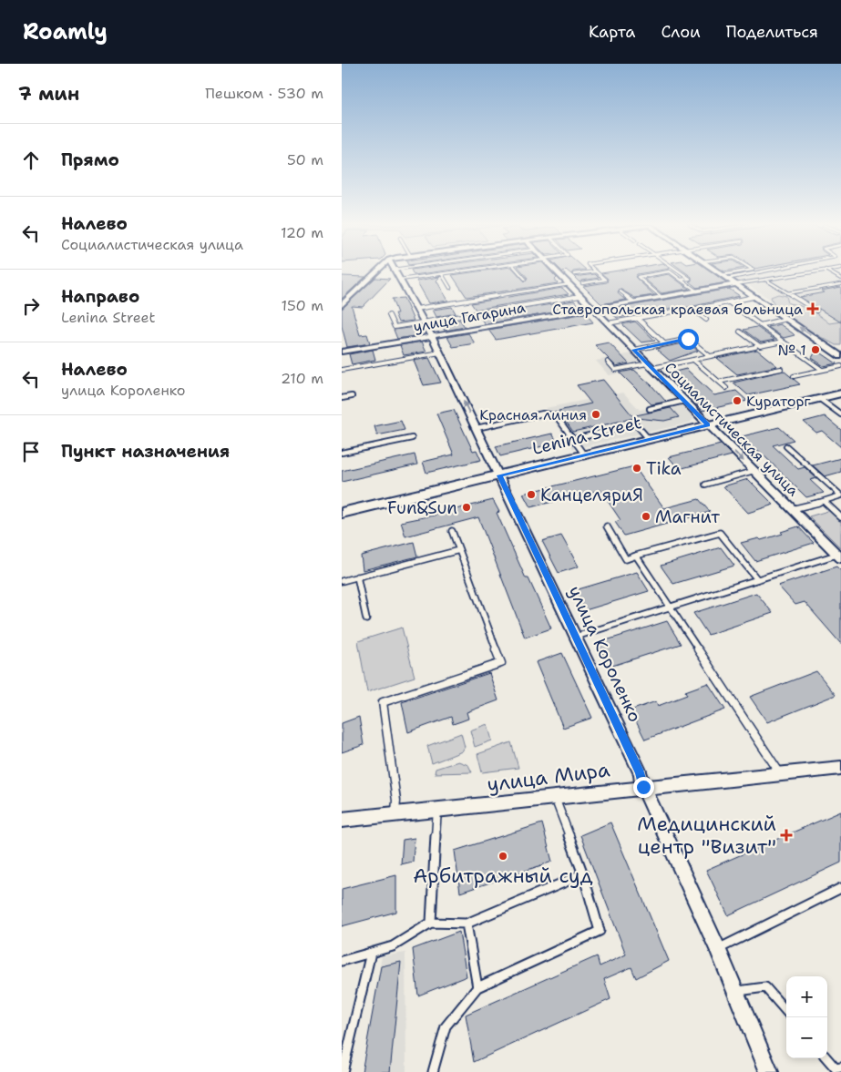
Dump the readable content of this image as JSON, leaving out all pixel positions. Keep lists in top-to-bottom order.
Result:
{
  "streets": {
    "main road": ["Lenina Street"],
    "street": [
      "улица Гагарина",
      "Социалистическая улица",
      "улица Короленко",
      "улица Мира"
    ]
  },
  "crossings": [
    ["улица Гагарина", "Социалистическая улица"],
    ["улица Гагарина", "улица Короленко"],
    ["Социалистическая улица", "Lenina Street"],
    ["Lenina Street", "улица Короленко"],
    ["улица Короленко", "улица Мира"]
  ],
  "places": {
    "health": ["Ставропольская краевая больница", "Медицинский центр \"Визит\""],
    "other": [
      "№ 1",
      "Кураторг",
      "Красная линия",
      "Tika",
      "КанцеляриЯ",
      "Fun&Sun",
      "Магнит",
      "Арбитражный суд"
    ]
  },
  "page": {
    "header": "Roamly",
    "nav": ["Карта", "Слои", "Поделиться"],
    "heading": ["7 мин", "Пешком · 530 m"],
    "list": [
      ["Прямо", "50 m"],
      ["Налево", "Социалистическая улица", "120 m"],
      ["Направо", "Lenina Street", "150 m"],
      ["Налево", "улица Короленко", "210 m"],
      "Пункт назначения"
    ],
    "map_buttons": ["+", "−"]
  }
}
